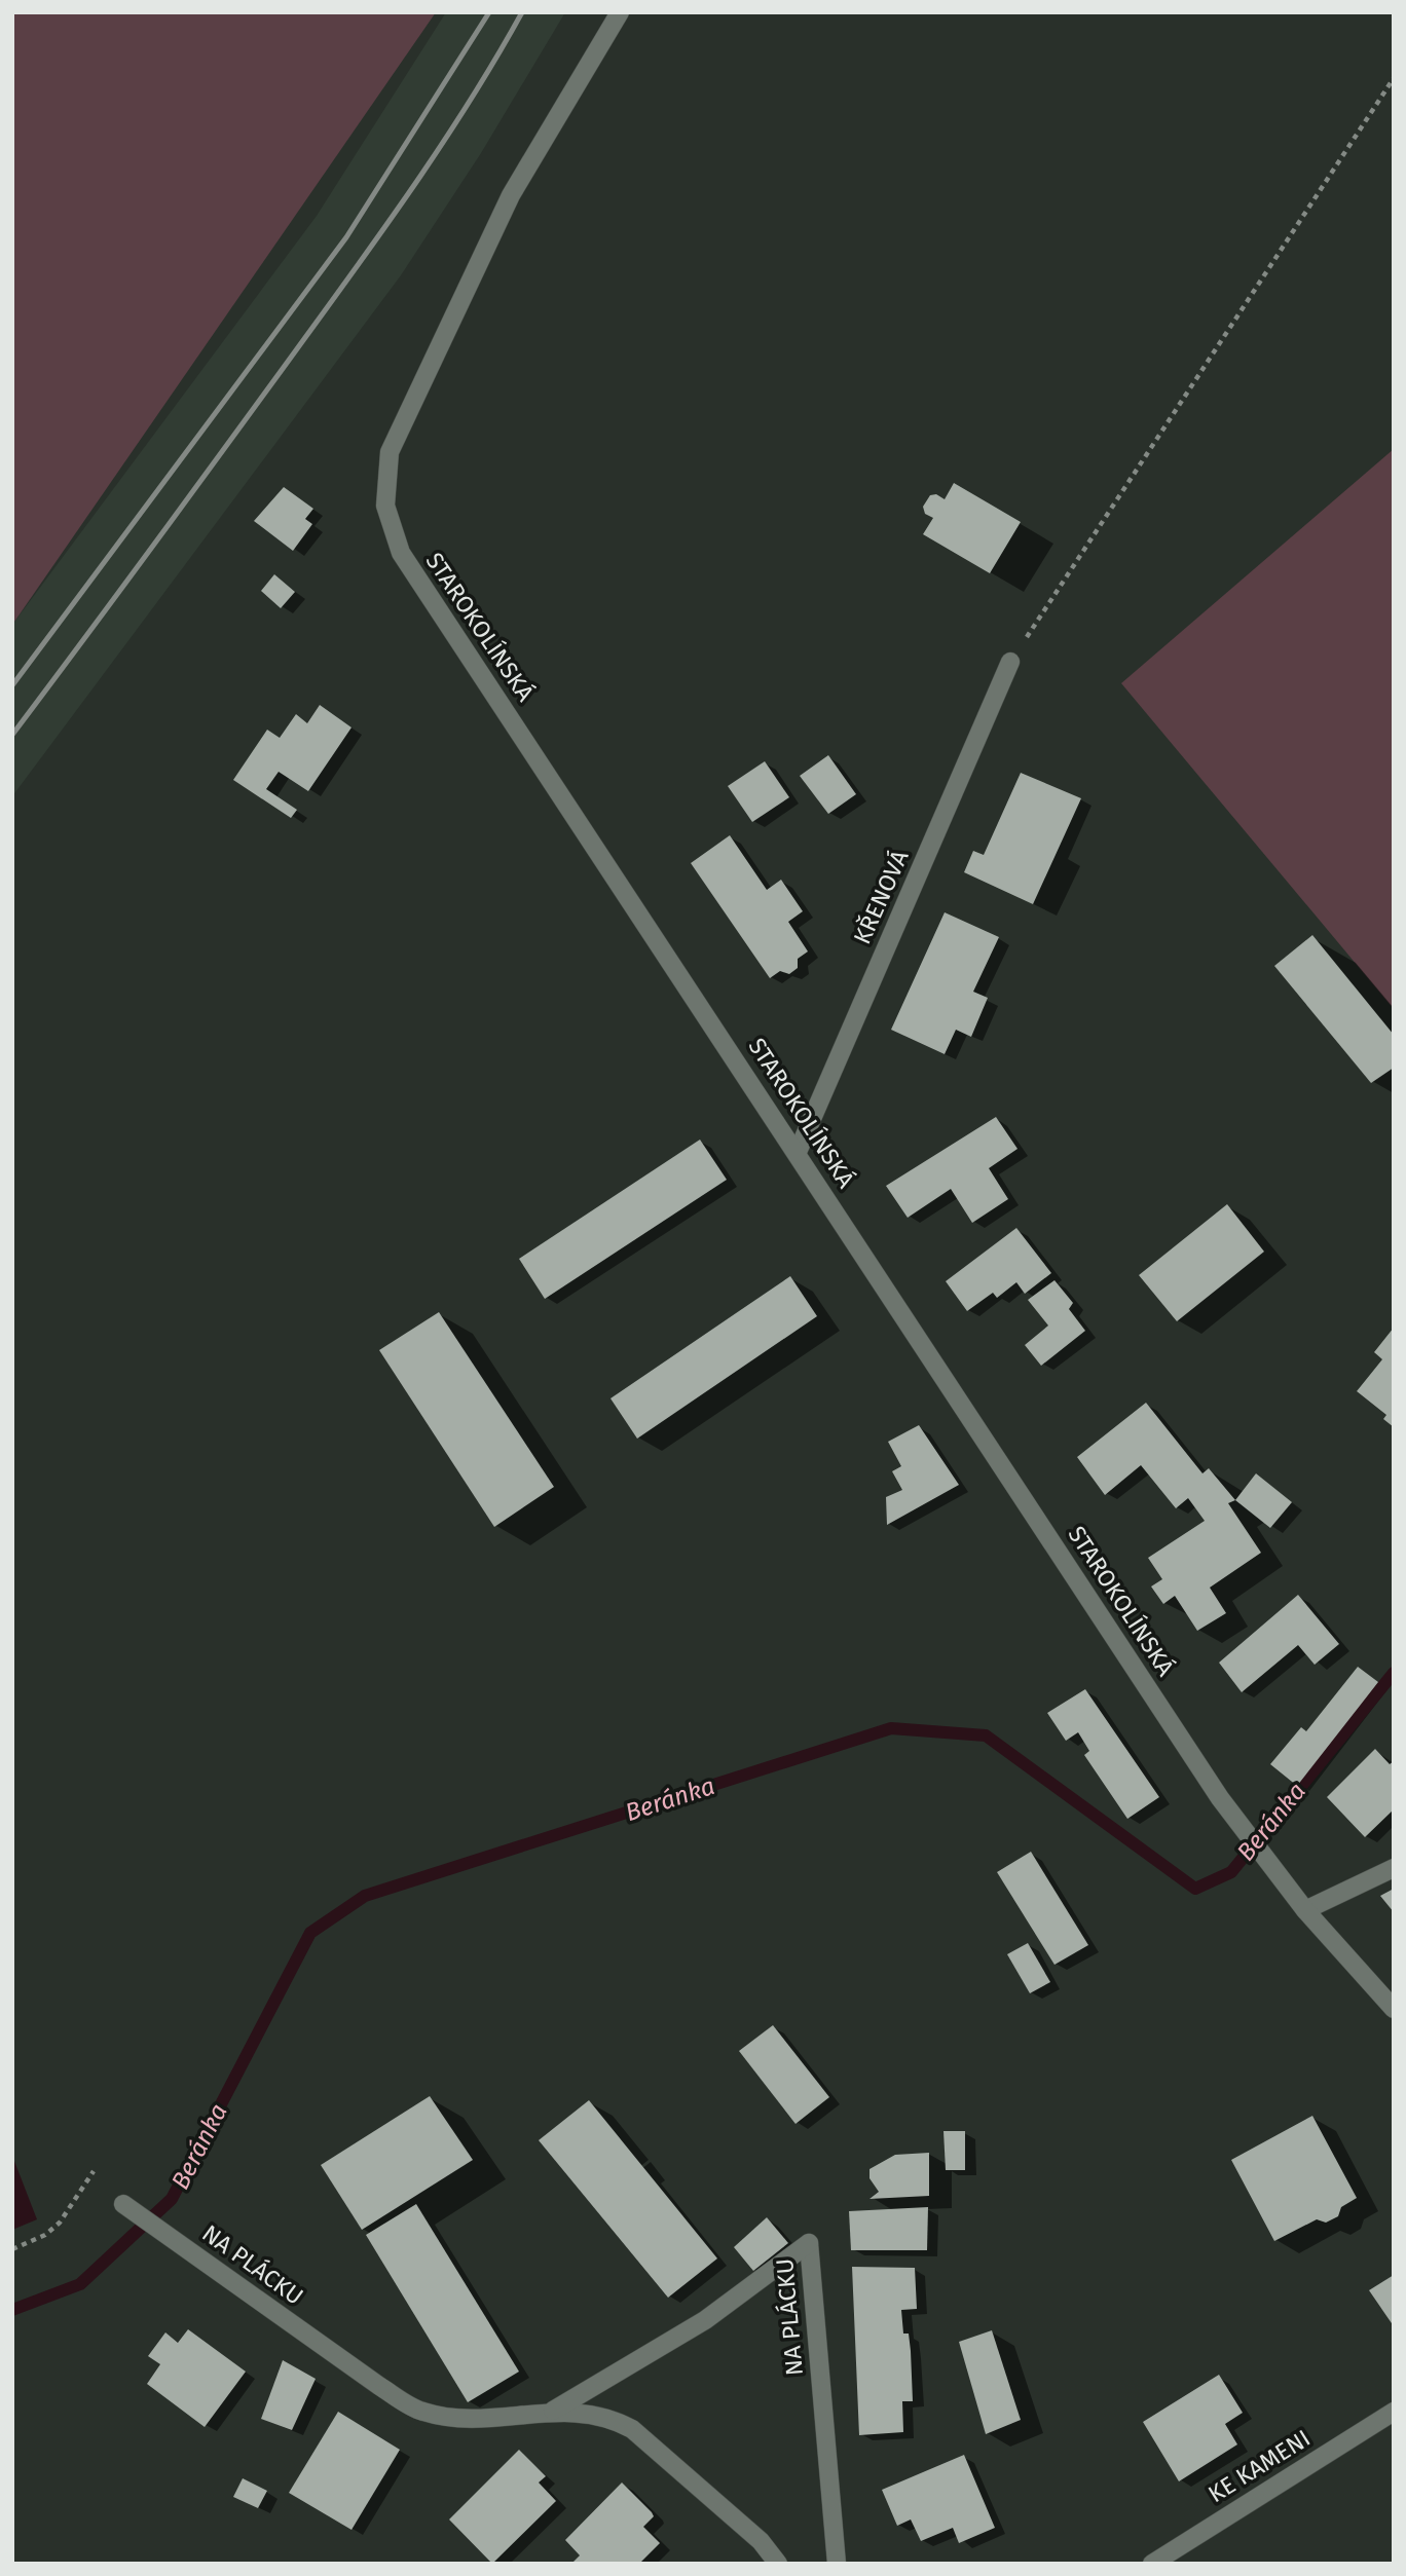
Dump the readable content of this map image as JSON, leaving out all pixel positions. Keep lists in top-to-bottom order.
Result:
{
  "streets": {
    "street": [
      "STAROKOLÍNSKÁ",
      "KŘENOVÁ",
      "NA PLÁCKU",
      "KE KAMENI"
    ]
  },
  "crossings": [
    ["STAROKOLÍNSKÁ", "KŘENOVÁ"]
  ],
  "water": ["Beránka"]
}
